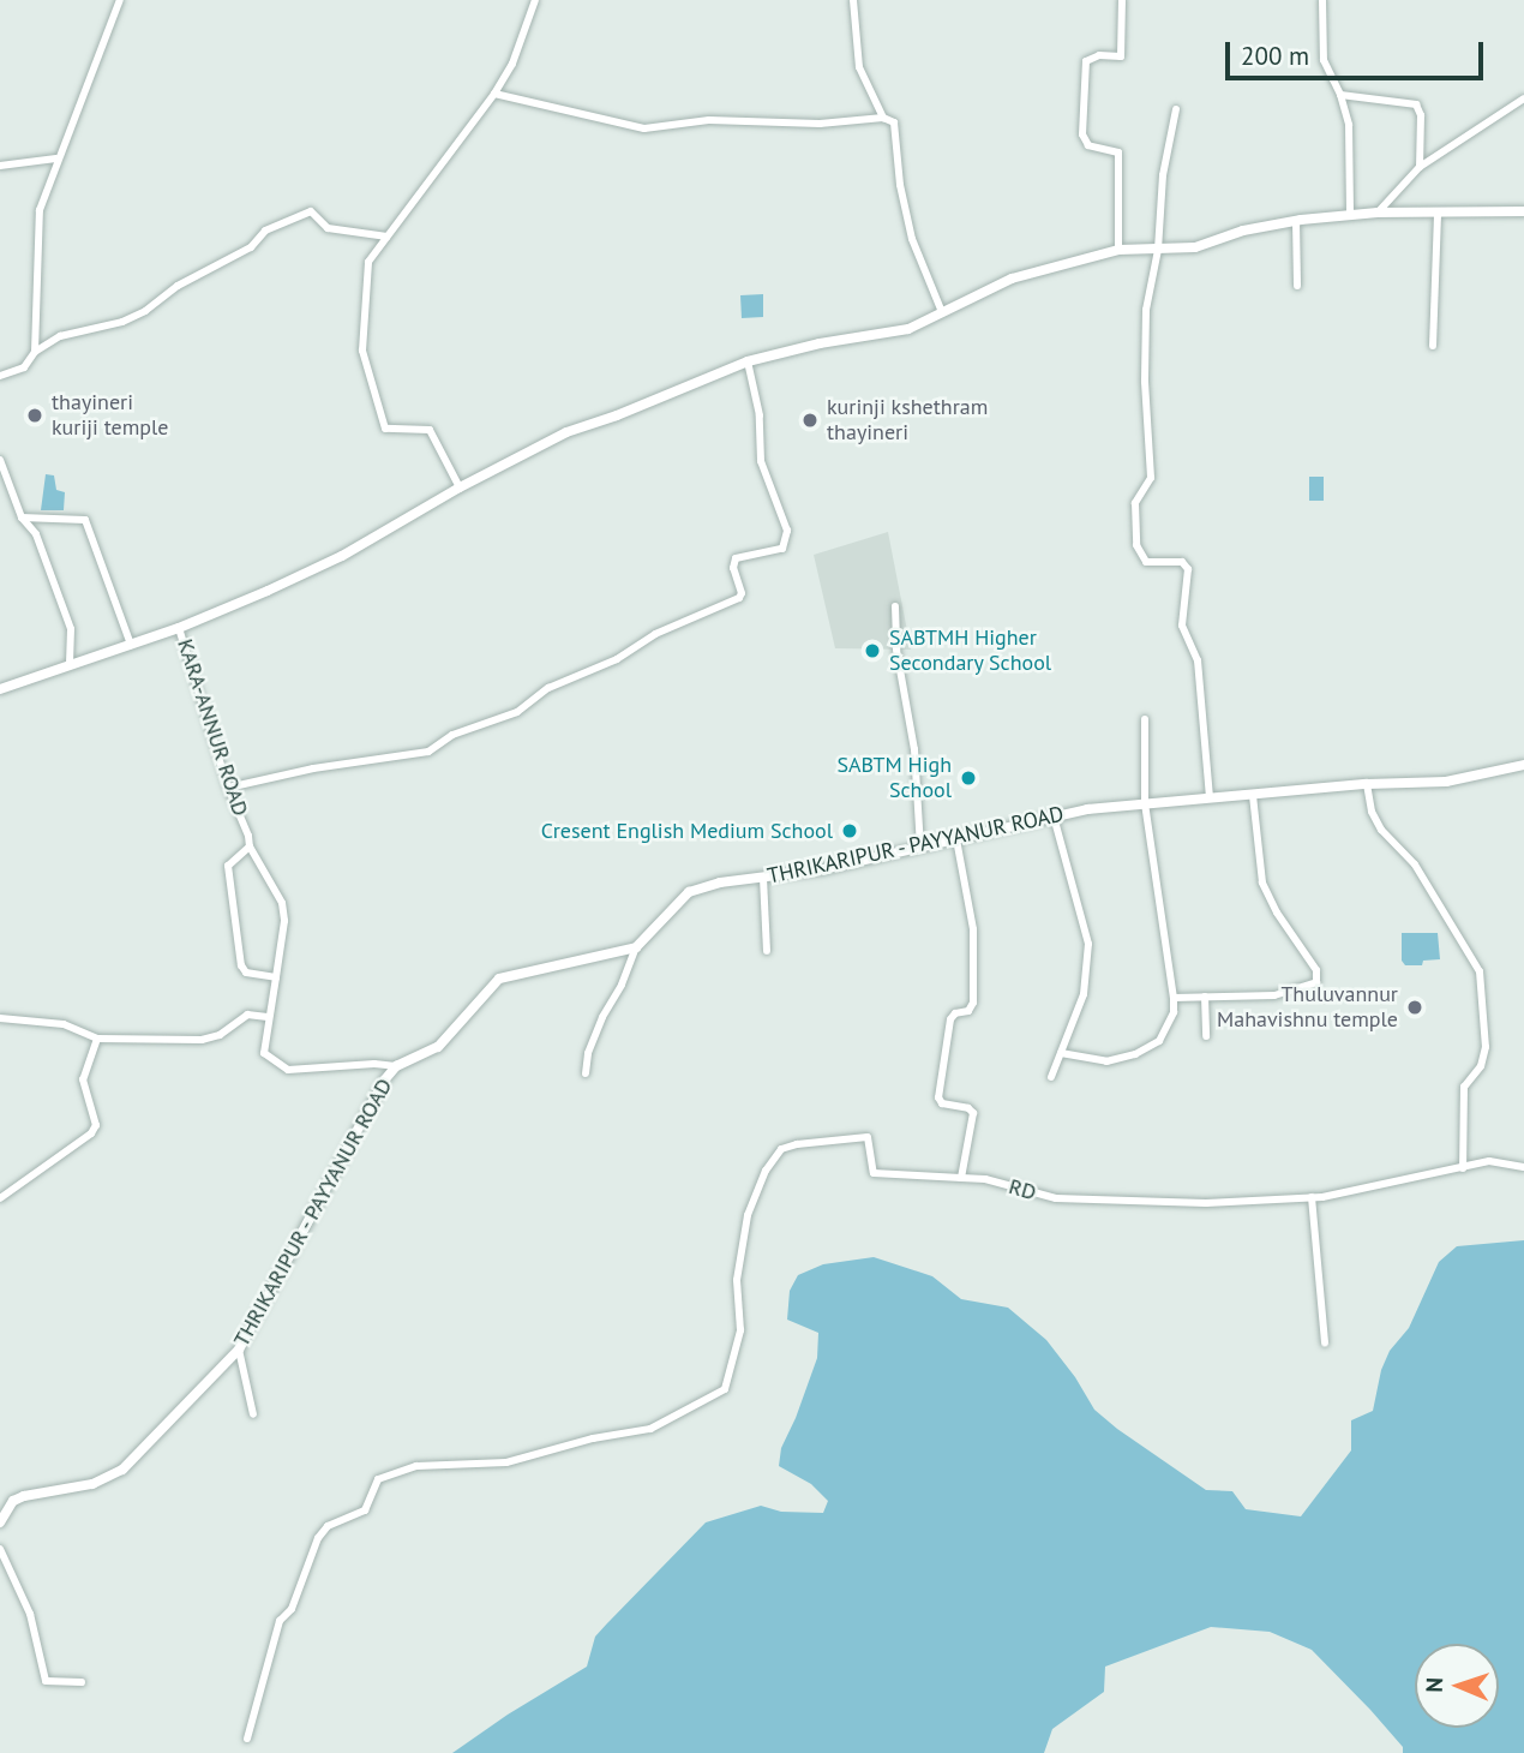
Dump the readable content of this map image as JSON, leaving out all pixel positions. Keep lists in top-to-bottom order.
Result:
{
  "streets": {
    "main road": ["THRIKARIPUR - PAYYANUR ROAD"],
    "street": ["KARA-ANNUR ROAD", "RD"]
  },
  "places": [
    "thayineri kuriji temple",
    "kurinji kshethram thayineri",
    "SABTMH Higher Secondary School",
    "SABTM High School",
    "Cresent English Medium School",
    "Thuluvannur Mahavishnu temple"
  ],
  "scale_bar": "200 m",
  "north": "left"
}
